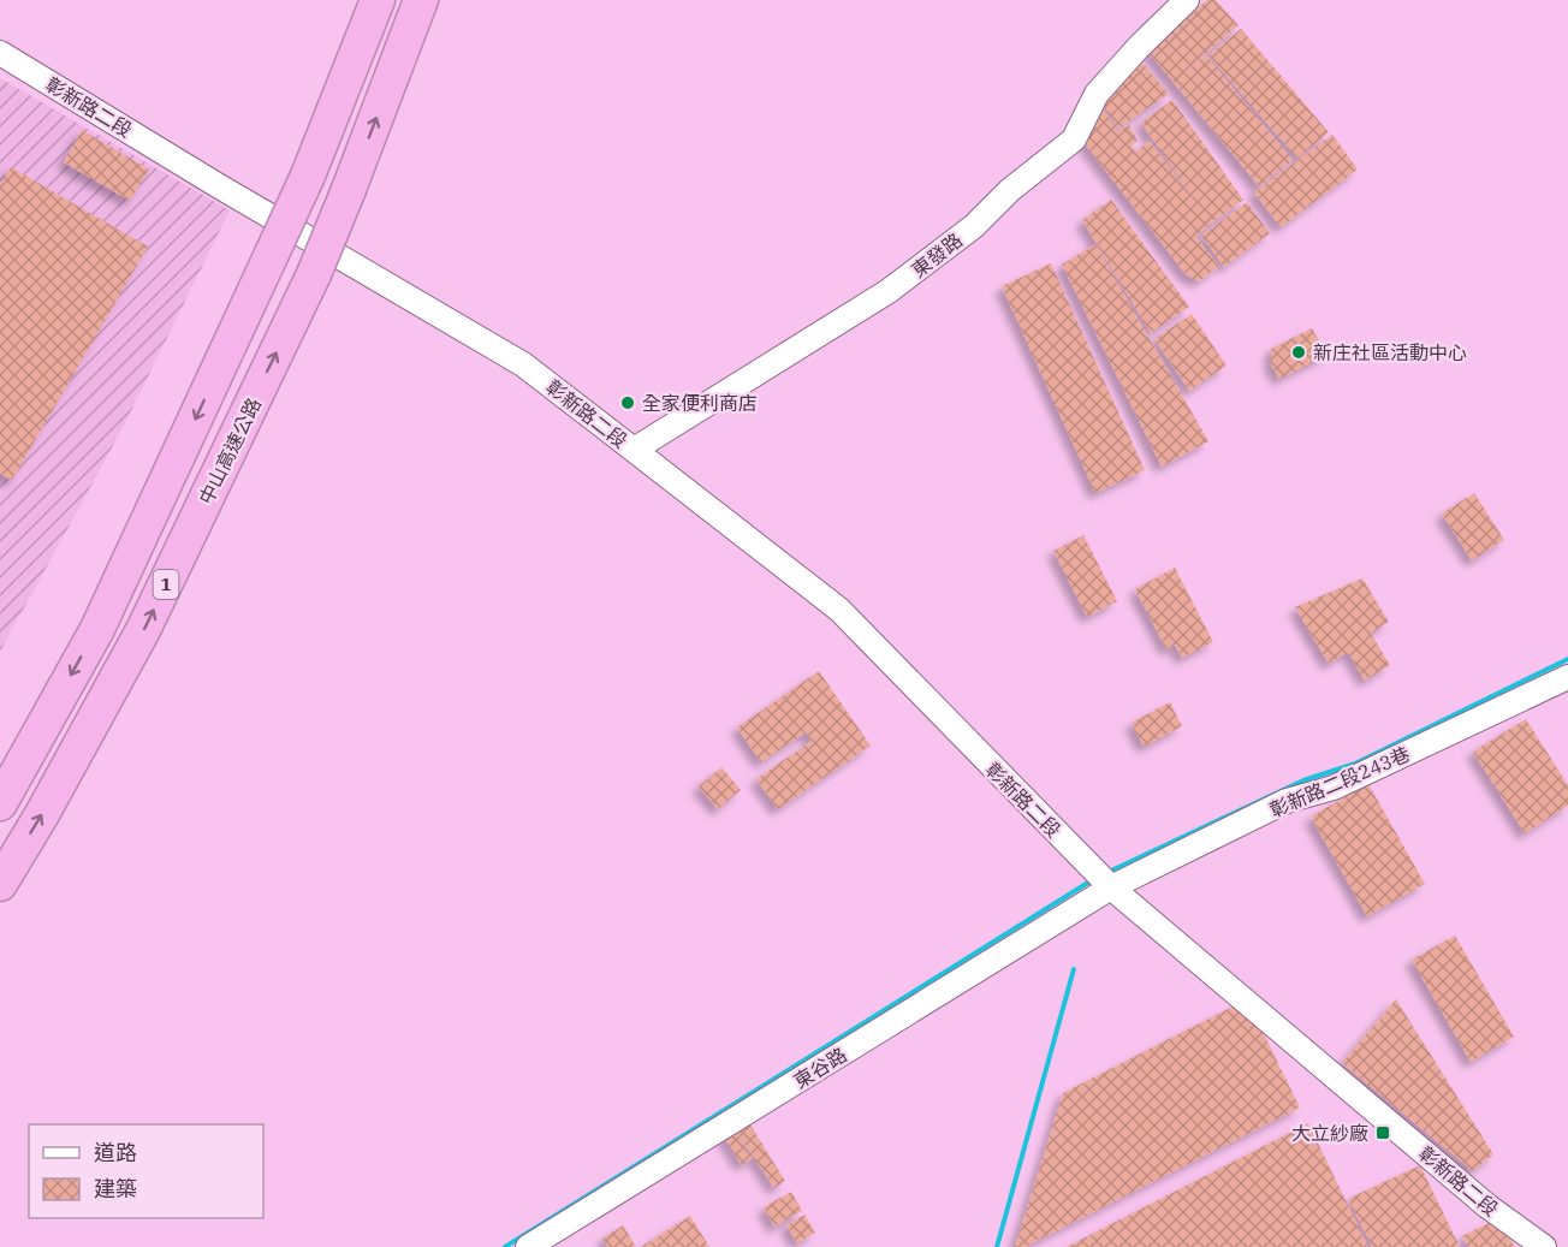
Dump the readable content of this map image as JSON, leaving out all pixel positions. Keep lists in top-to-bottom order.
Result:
{
  "streets": {
    "highway": ["中山高速公路", "1"],
    "street": [
      "彰新路二段",
      "東發路",
      "彰新路二段243巷",
      "東谷路"
    ]
  },
  "crossings": [
    ["彰新路二段", "東發路"],
    ["彰新路二段", "彰新路二段243巷"],
    ["彰新路二段", "東谷路"],
    ["彰新路二段243巷", "東谷路"]
  ],
  "places": {
    "other": ["新庄社區活動中心", "全家便利商店"],
    "transit": ["大立紗廠"]
  },
  "legend": ["道路", "建築"]
}
